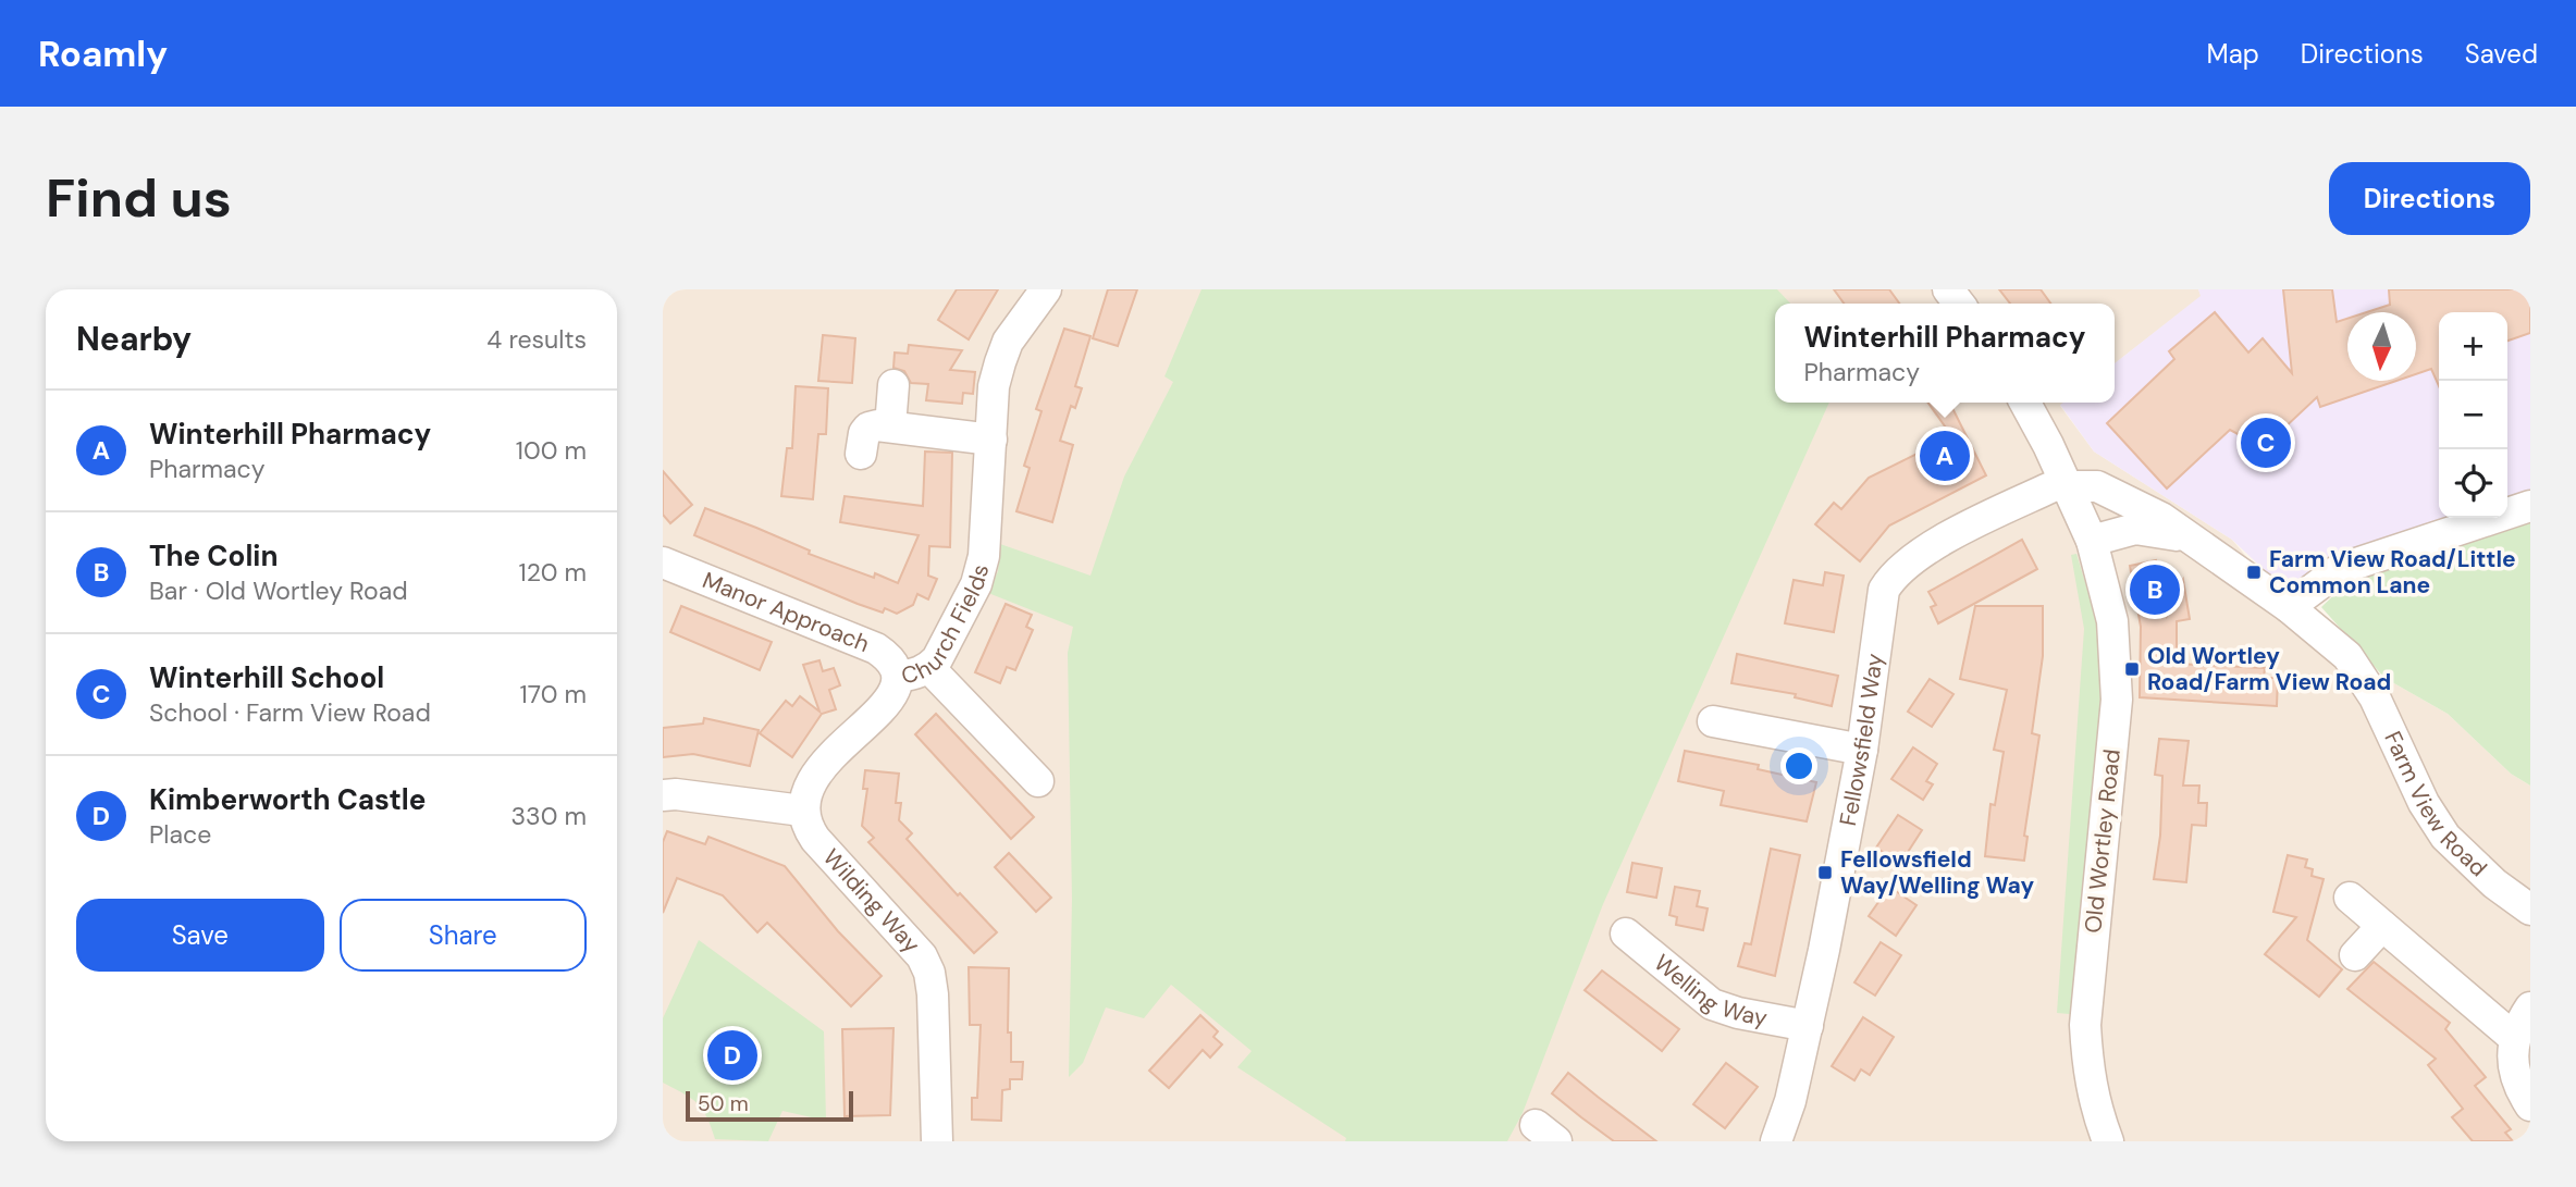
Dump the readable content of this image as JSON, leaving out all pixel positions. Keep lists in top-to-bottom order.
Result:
{
  "streets": {
    "street": [
      "Manor Approach",
      "Church Fields",
      "Fellowsfield Way",
      "Farm View Road",
      "Old Wortley Road",
      "Wilding Way",
      "Welling Way"
    ]
  },
  "crossings": [
    ["Manor Approach", "Church Fields"],
    ["Church Fields", "Wilding Way"],
    ["Fellowsfield Way", "Farm View Road"],
    ["Fellowsfield Way", "Old Wortley Road"],
    ["Fellowsfield Way", "Welling Way"],
    ["Farm View Road", "Old Wortley Road"]
  ],
  "places": {
    "transit": ["Farm View Road/Little Common Lane", "Old Wortley Road/Farm View Road", "Fellowsfield Way/Welling Way"]
  },
  "scale_bar": "50 m",
  "north": "bottom",
  "page": {
    "header": "Roamly",
    "nav": ["Map", "Directions", "Saved"],
    "buttons": [
      "Directions",
      ["Save", "Share"]
    ],
    "title": "Find us",
    "heading": ["Nearby", "4 results"],
    "popup": ["Winterhill Pharmacy", "Pharmacy"],
    "map_buttons": ["+", "−"],
    "list": [
      {
        "mark": "A",
        "name": "Winterhill Pharmacy",
        "note": "Pharmacy",
        "value": "100 m"
      },
      {
        "mark": "B",
        "name": "The Colin",
        "note": "Bar · Old Wortley Road",
        "value": "120 m"
      },
      {
        "mark": "C",
        "name": "Winterhill School",
        "note": "School · Farm View Road",
        "value": "170 m"
      },
      {
        "mark": "D",
        "name": "Kimberworth Castle",
        "note": "Place",
        "value": "330 m"
      }
    ],
    "pins": [
      "C",
      "A",
      "B",
      "D"
    ],
    "scale": "50 m"
  }
}
